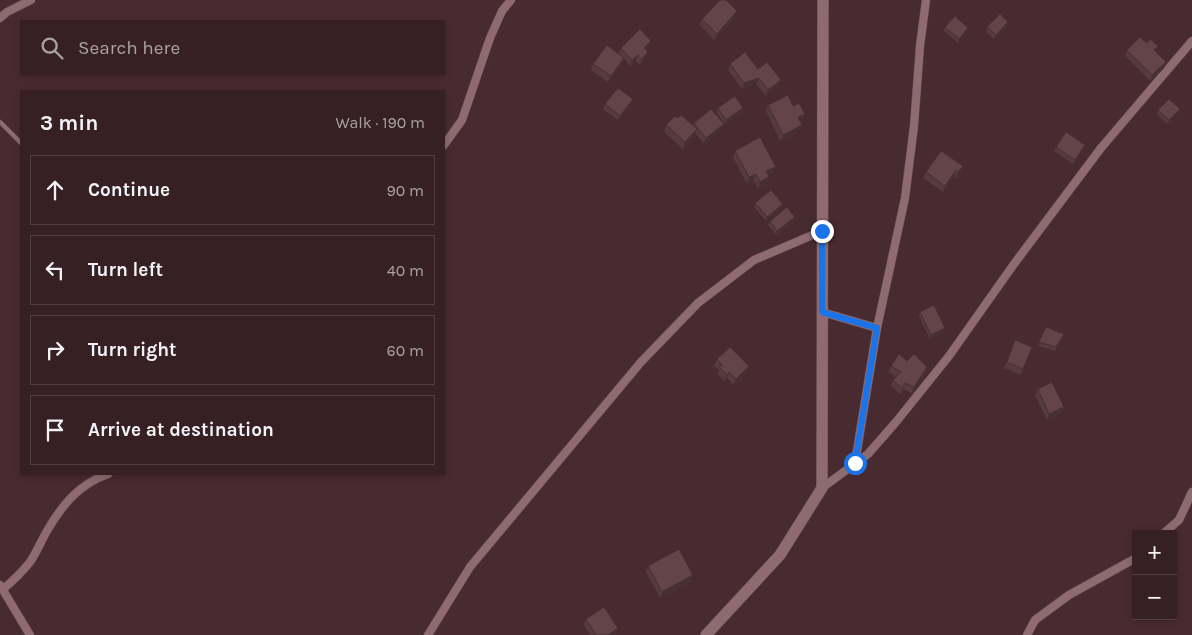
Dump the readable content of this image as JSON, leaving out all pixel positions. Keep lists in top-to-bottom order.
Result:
{
  "page": {
    "search": "Search here",
    "heading": ["3 min", "Walk · 190 m"],
    "list": [
      ["Continue", "90 m"],
      ["Turn left", "40 m"],
      ["Turn right", "60 m"],
      "Arrive at destination"
    ],
    "map_buttons": ["+", "−"]
  }
}
